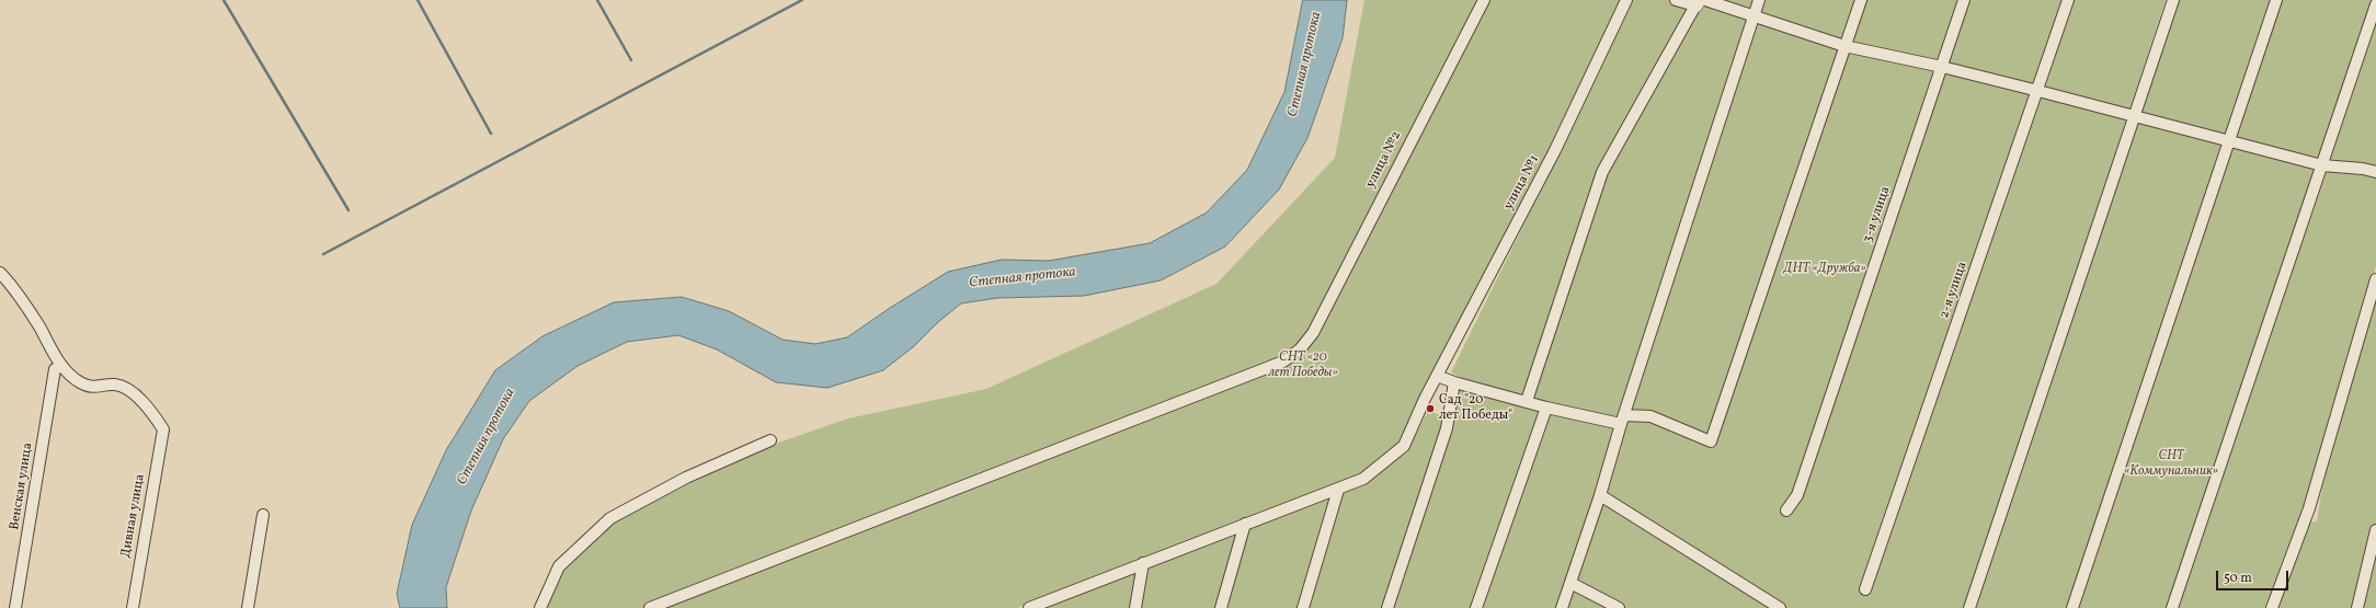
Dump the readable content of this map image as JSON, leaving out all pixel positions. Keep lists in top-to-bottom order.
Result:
{
  "streets": {
    "street": [
      "улица №2",
      "улица №1",
      "3-я улица",
      "2-я улица",
      "Венская улица",
      "Дивная улица"
    ]
  },
  "water": ["Степная протока"],
  "parks": ["ДНТ «Дружба»", "СНТ «20 лет Победы»", "СНТ «Коммунальник»"],
  "places": ["Сад \"20 лет Победы\""],
  "scale_bar": "50 m"
}
